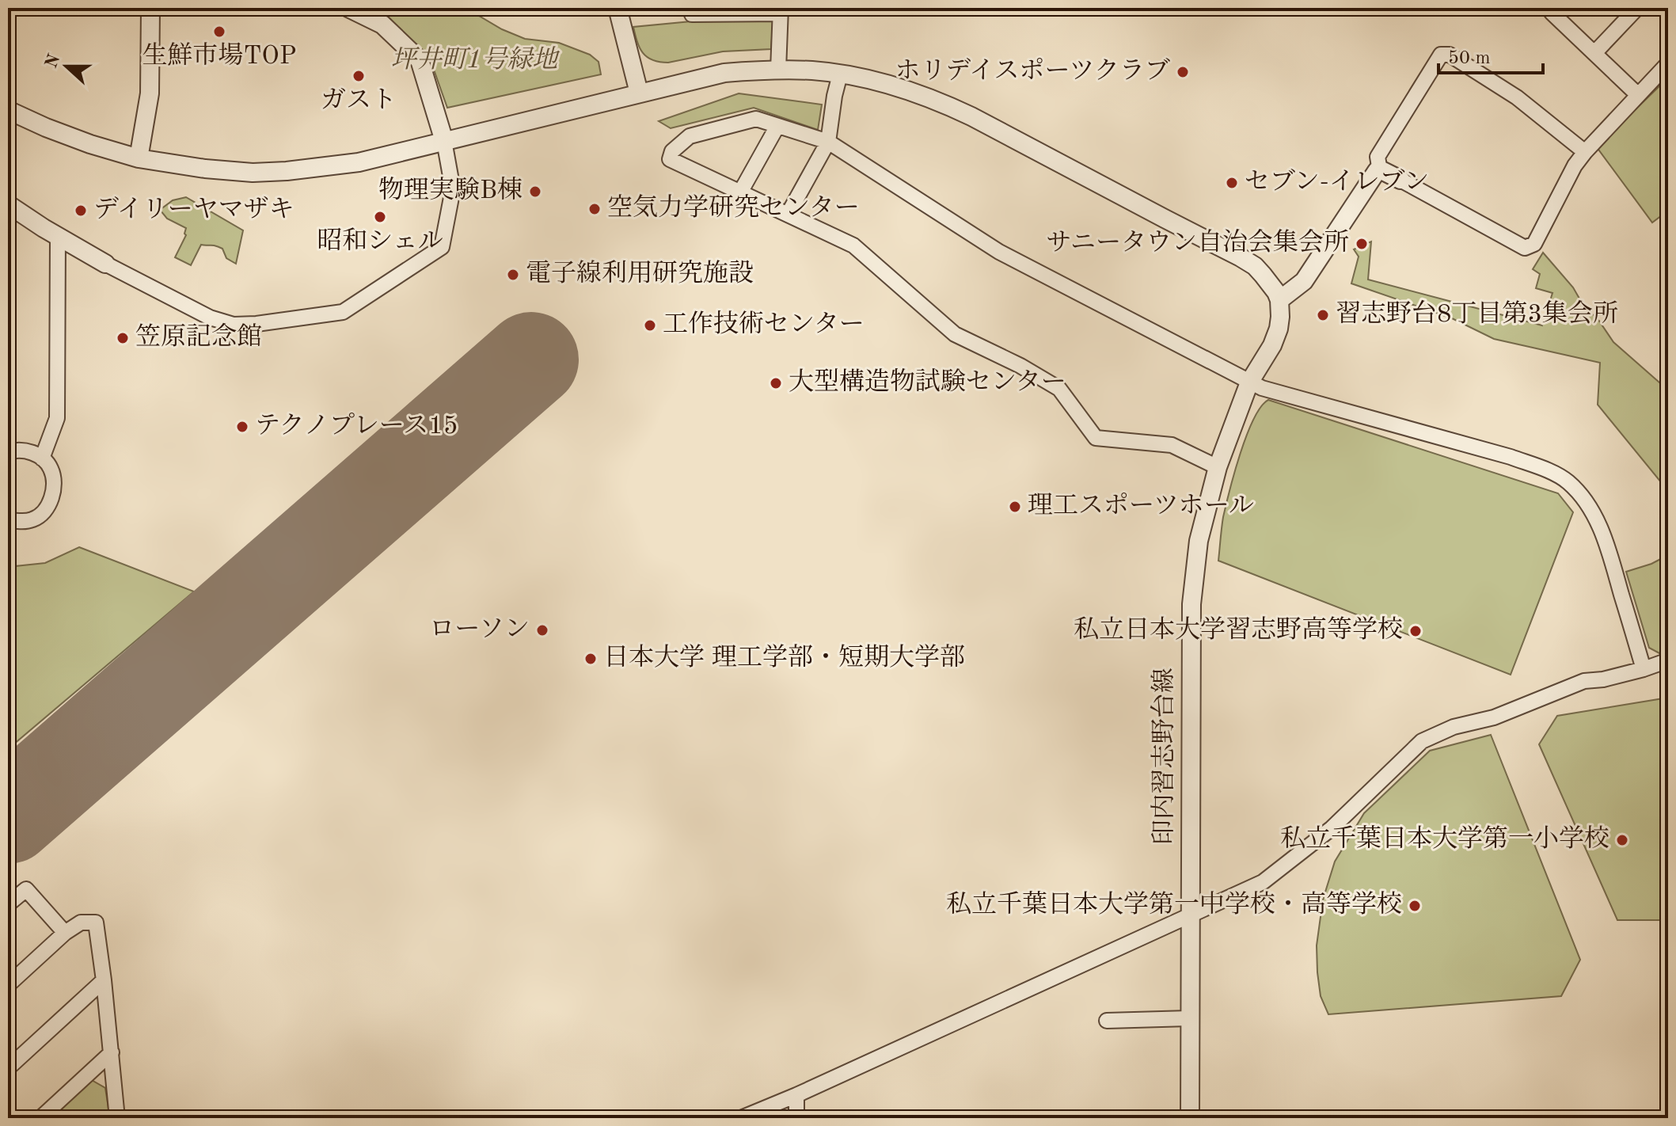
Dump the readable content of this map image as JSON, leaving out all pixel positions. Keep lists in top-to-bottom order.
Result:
{
  "streets": {
    "street": ["印内習志野台線"]
  },
  "parks": ["坪井町1号緑地"],
  "places": [
    "生鮮市場TOP",
    "ホリデイスポーツクラブ",
    "ガスト",
    "セブン-イレブン",
    "物理実験B棟",
    "空気力学研究センター",
    "デイリーヤマザキ",
    "昭和シェル",
    "サニータウン自治会集会所",
    "電子線利用研究施設",
    "習志野台8丁目第3集会所",
    "工作技術センター",
    "笠原記念館",
    "大型構造物試験センター",
    "テクノプレース15",
    "理工スポーツホール",
    "ローソン",
    "私立日本大学習志野高等学校",
    "日本大学 理工学部・短期大学部",
    "私立千葉日本大学第一小学校",
    "私立千葉日本大学第一中学校・高等学校"
  ],
  "scale_bar": "50 m",
  "north": "left"
}
